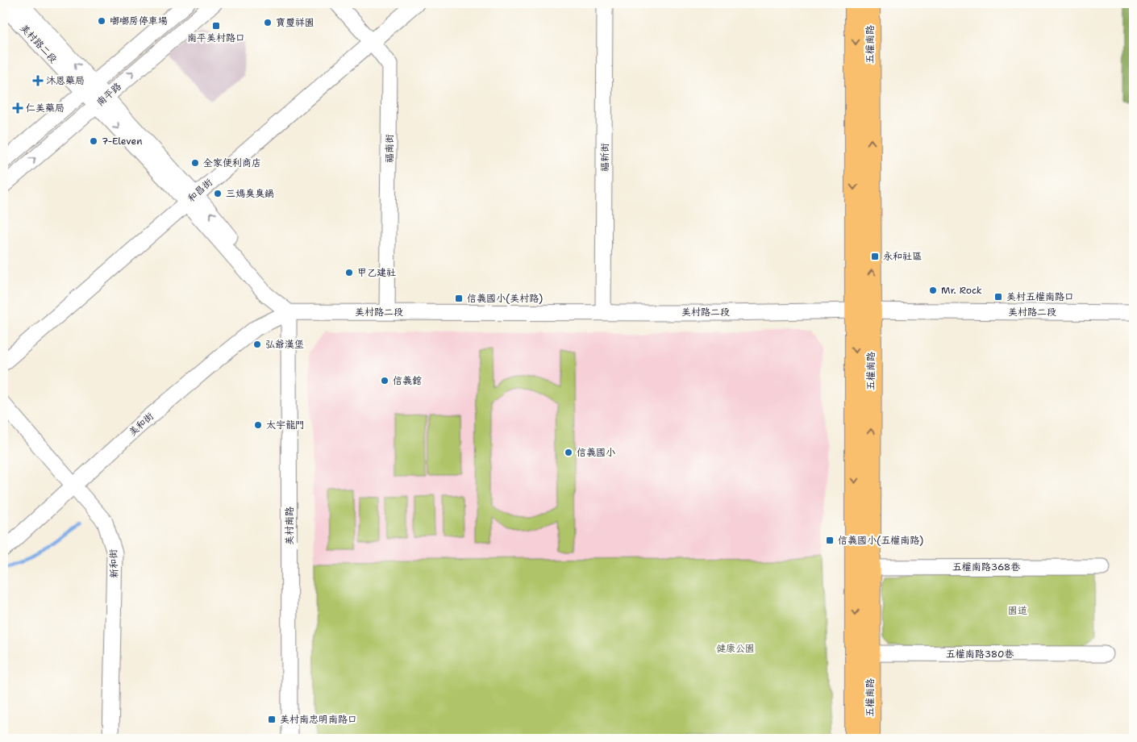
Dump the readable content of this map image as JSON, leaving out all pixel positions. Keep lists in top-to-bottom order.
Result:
{
  "streets": {
    "main road": ["五權南路"],
    "street": [
      "美村路二段",
      "南平路",
      "福南街",
      "福新街",
      "和昌街",
      "美和街",
      "美村南路",
      "新和街",
      "五權南路368巷",
      "五權南路380巷"
    ]
  },
  "crossings": [
    ["美村路二段", "五權南路"],
    ["美村路二段", "南平路"],
    ["美村路二段", "福南街"],
    ["美村路二段", "福新街"],
    ["美村路二段", "和昌街"],
    ["美村路二段", "美和街"],
    ["美村路二段", "美村南路"],
    ["五權南路", "五權南路368巷"],
    ["五權南路", "五權南路380巷"],
    ["福南街", "和昌街"],
    ["美和街", "美村南路"],
    ["美和街", "新和街"]
  ],
  "parks": ["園道", "健康公園"],
  "places": {
    "other": [
      "嘟嘟房停車場",
      "寶璽祥園",
      "7-Eleven",
      "全家便利商店",
      "三媽臭臭鍋",
      "甲乙建社",
      "Mr. Rock",
      "弘爺漢堡",
      "信義館",
      "太宇龍門",
      "信義國小"
    ],
    "transit": [
      "南平美村路口",
      "永和社區",
      "美村五權南路口",
      "信義國小(美村路)",
      "信義國小(五權南路)",
      "美村南忠明南路口"
    ],
    "health": ["沐恩藥局", "仁美藥局"]
  }
}
